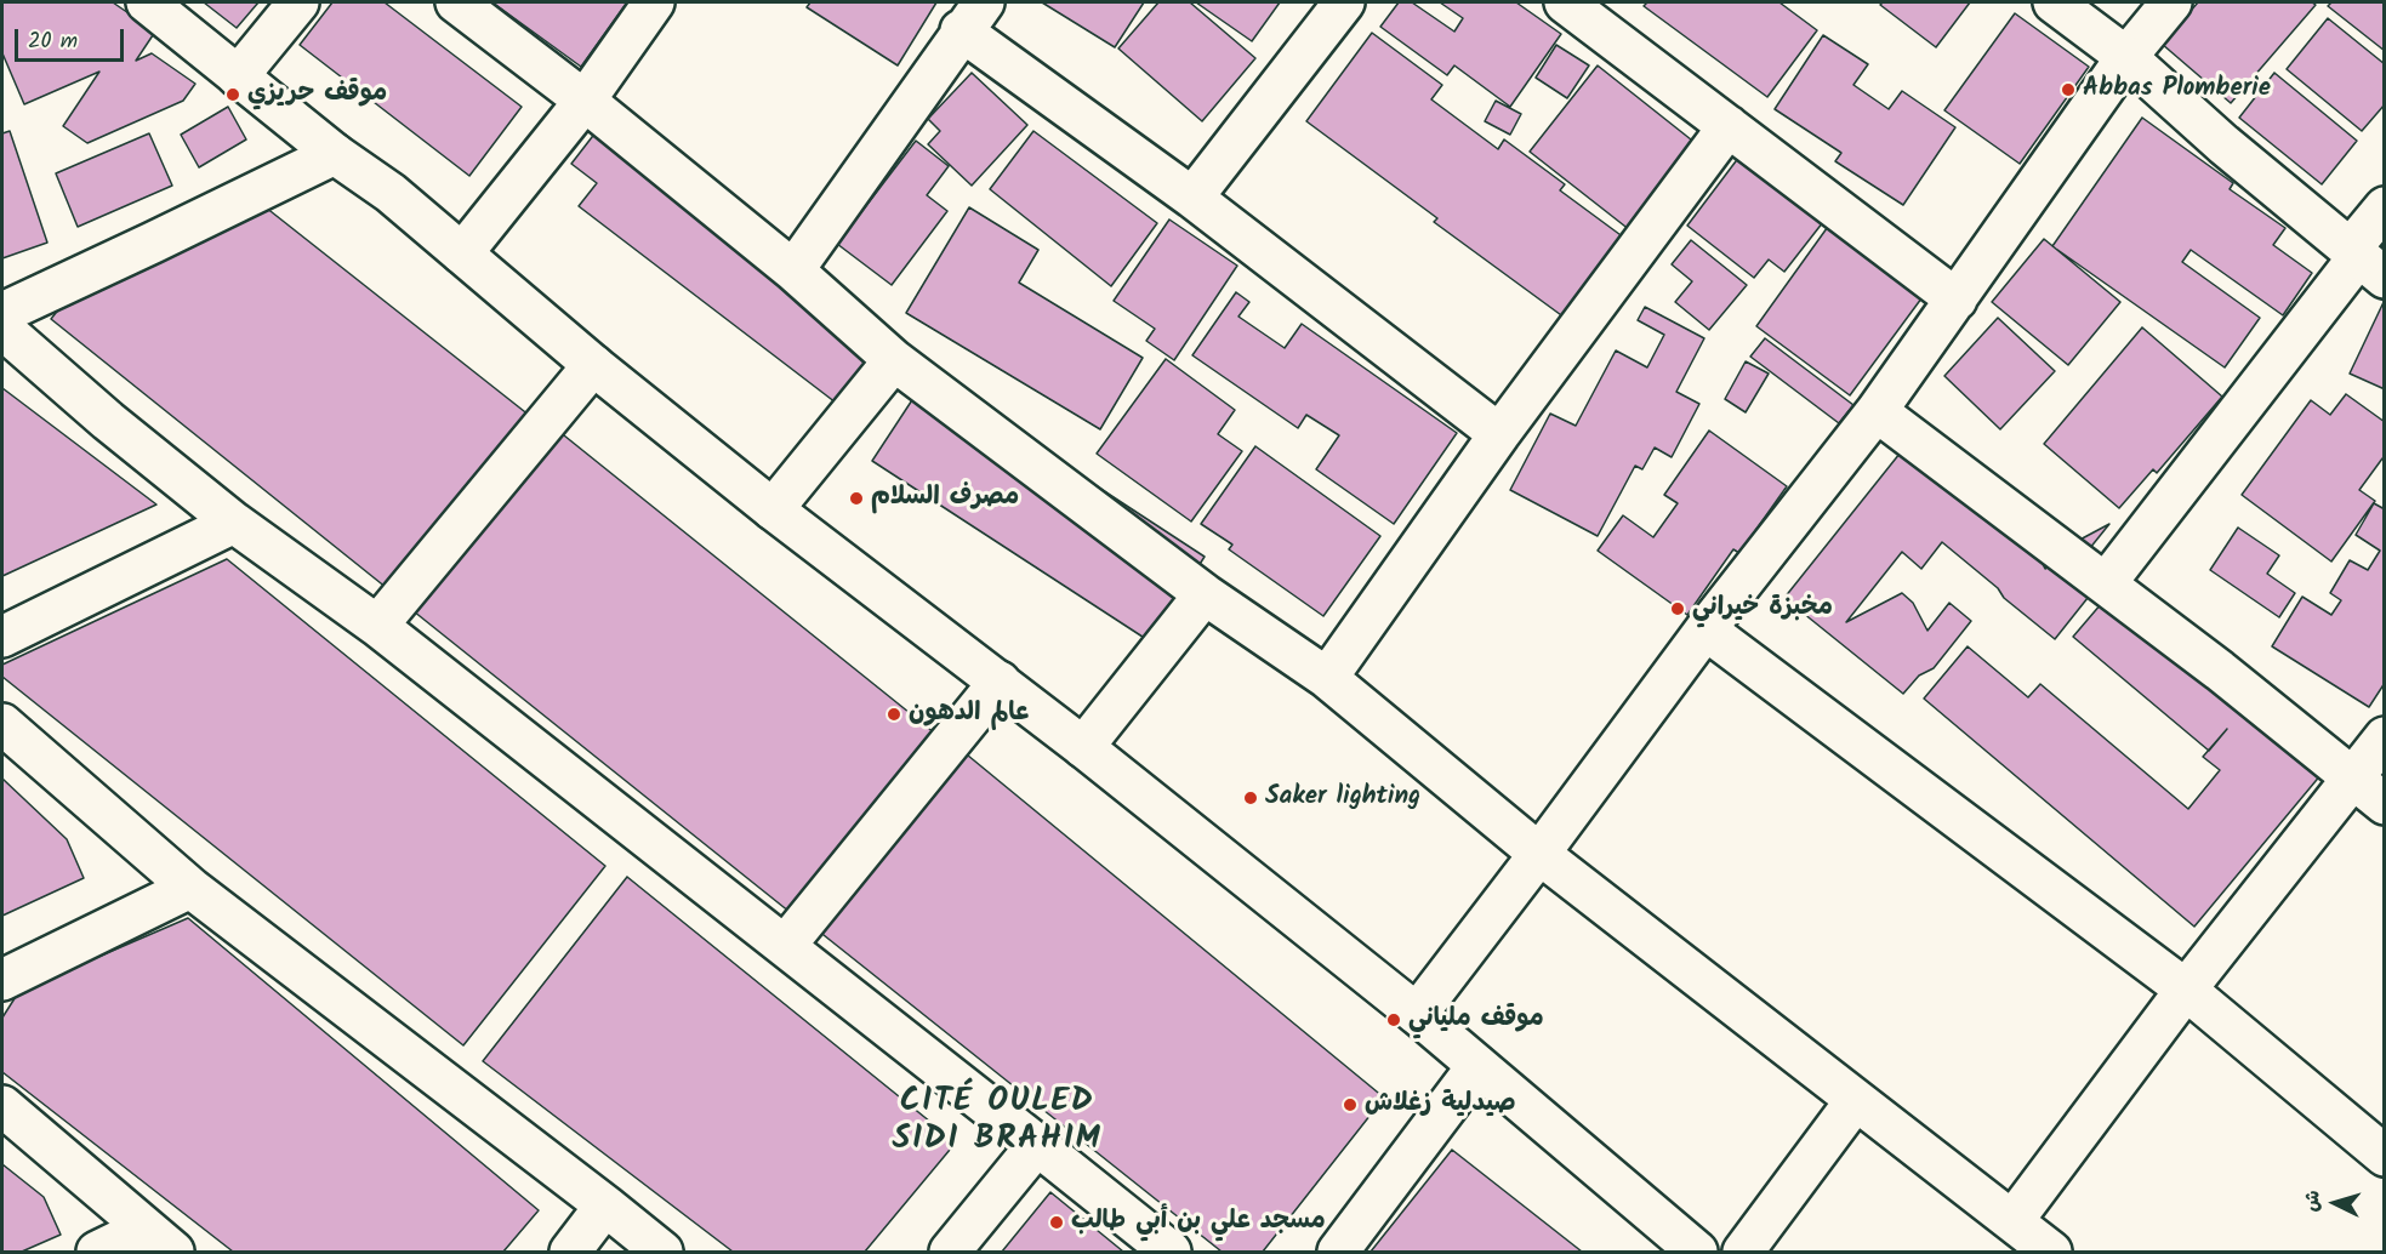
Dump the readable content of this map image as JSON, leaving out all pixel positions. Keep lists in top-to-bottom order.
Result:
{
  "districts": ["CITÉ OULED SIDI BRAHIM"],
  "places": [
    "Abbas Plomberie",
    "موقف حريزي",
    "مصرف السلام",
    "مخبزة خيراني",
    "عالم الدهون",
    "Saker lighting",
    "موقف ملياني",
    "صيدلية زغلاش",
    "مسجد علي بن أبي طالب"
  ],
  "scale_bar": "20 m",
  "north": "left"
}
